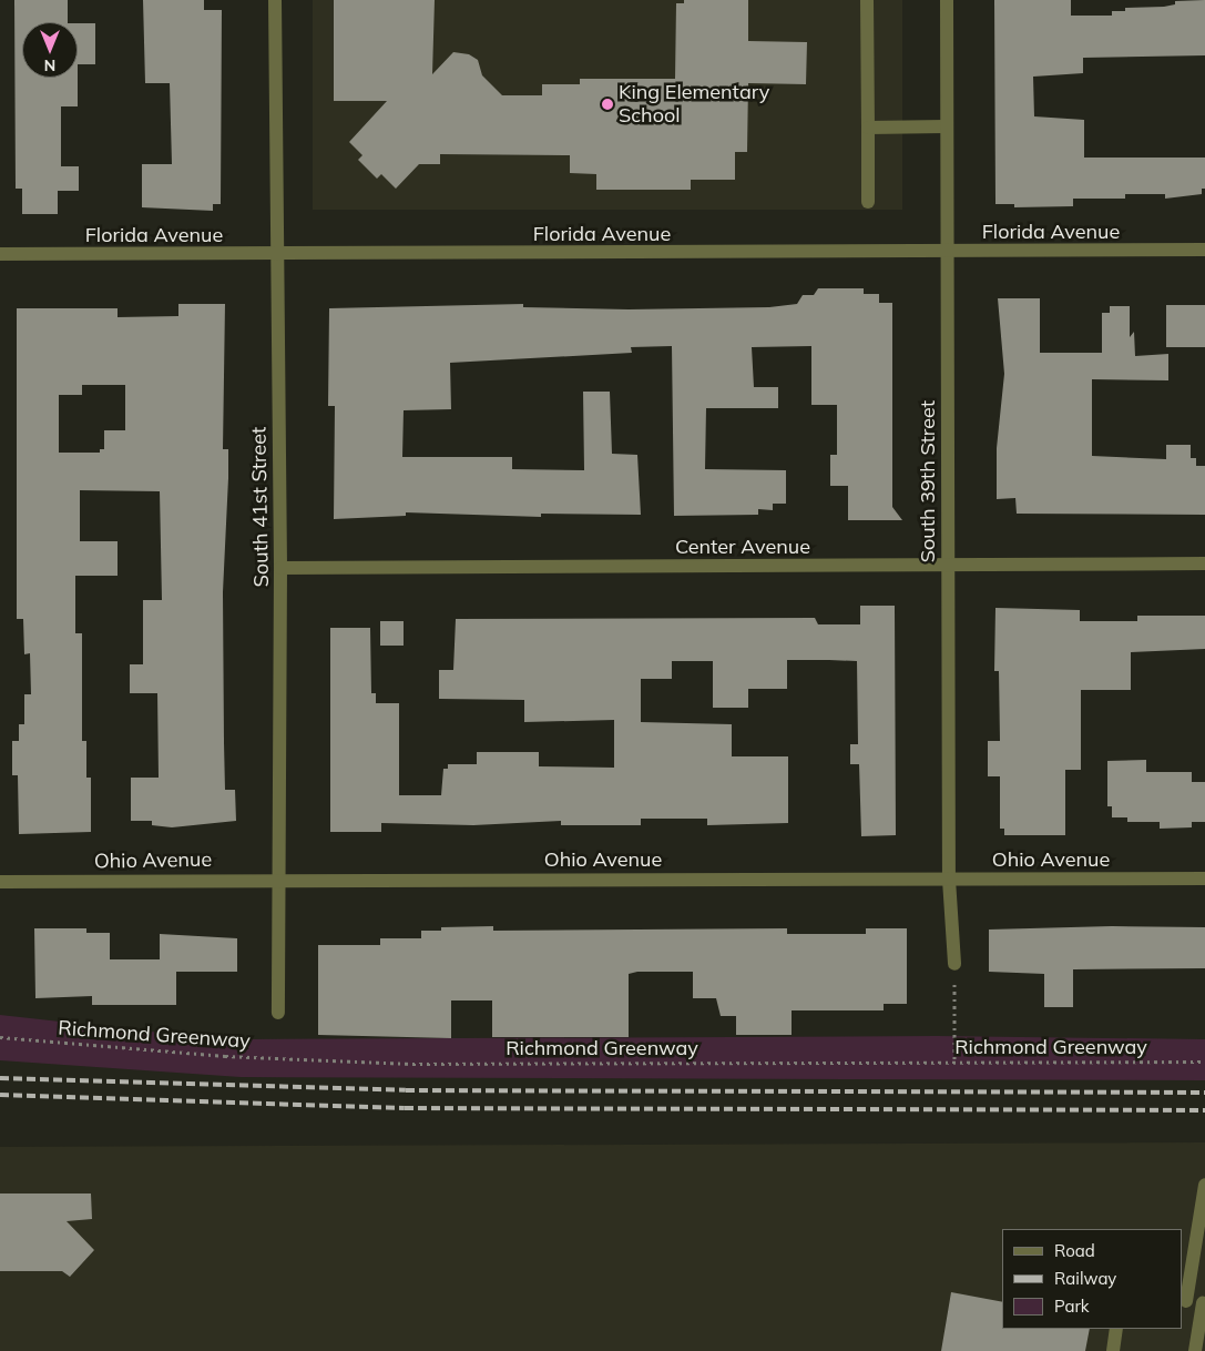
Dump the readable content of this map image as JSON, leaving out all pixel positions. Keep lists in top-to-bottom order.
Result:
{
  "streets": {
    "street": [
      "Florida Avenue",
      "South 39th Street",
      "South 41st Street",
      "Center Avenue",
      "Ohio Avenue"
    ],
    "path": ["Richmond Greenway"]
  },
  "crossings": [
    ["Florida Avenue", "South 39th Street"],
    ["Florida Avenue", "South 41st Street"],
    ["South 39th Street", "Center Avenue"],
    ["South 39th Street", "Ohio Avenue"],
    ["South 41st Street", "Center Avenue"],
    ["South 41st Street", "Ohio Avenue"]
  ],
  "places": ["King Elementary School"],
  "legend": ["Road", "Railway", "Park"],
  "north": "bottom"
}
